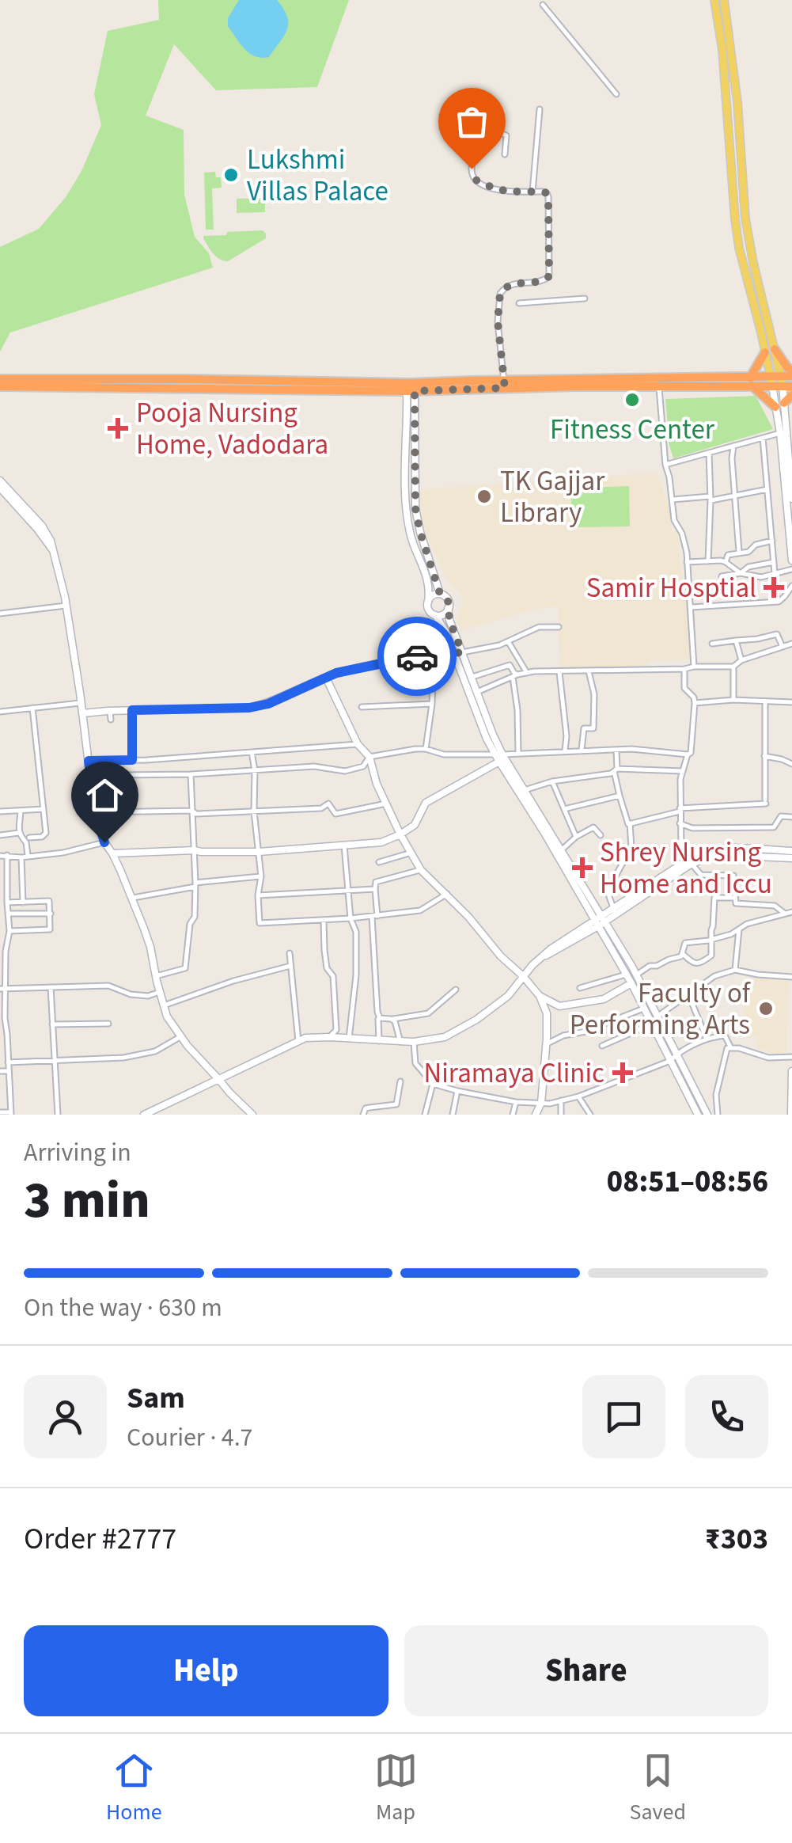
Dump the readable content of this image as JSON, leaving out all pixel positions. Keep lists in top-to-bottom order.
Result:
{
  "places": {
    "other": [
      "Lukshmi Villas Palace",
      "Fitness Center",
      "TK Gajjar Library",
      "Faculty of Performing Arts"
    ],
    "health": [
      "Pooja Nursing Home, Vadodara",
      "Samir Hosptial",
      "Shrey Nursing Home and Iccu",
      "Niramaya Clinic"
    ]
  },
  "page": {
    "heading": ["3 min", "Arriving in", "08:51–08:56"],
    "panel": [
      "Sam",
      "Courier · 4.7",
      "Order #2777",
      "₹303"
    ],
    "bar": "On the way · 630 m",
    "buttons": ["Help", "Share"],
    "tabs": ["Home", "Map", "Saved"]
  }
}
